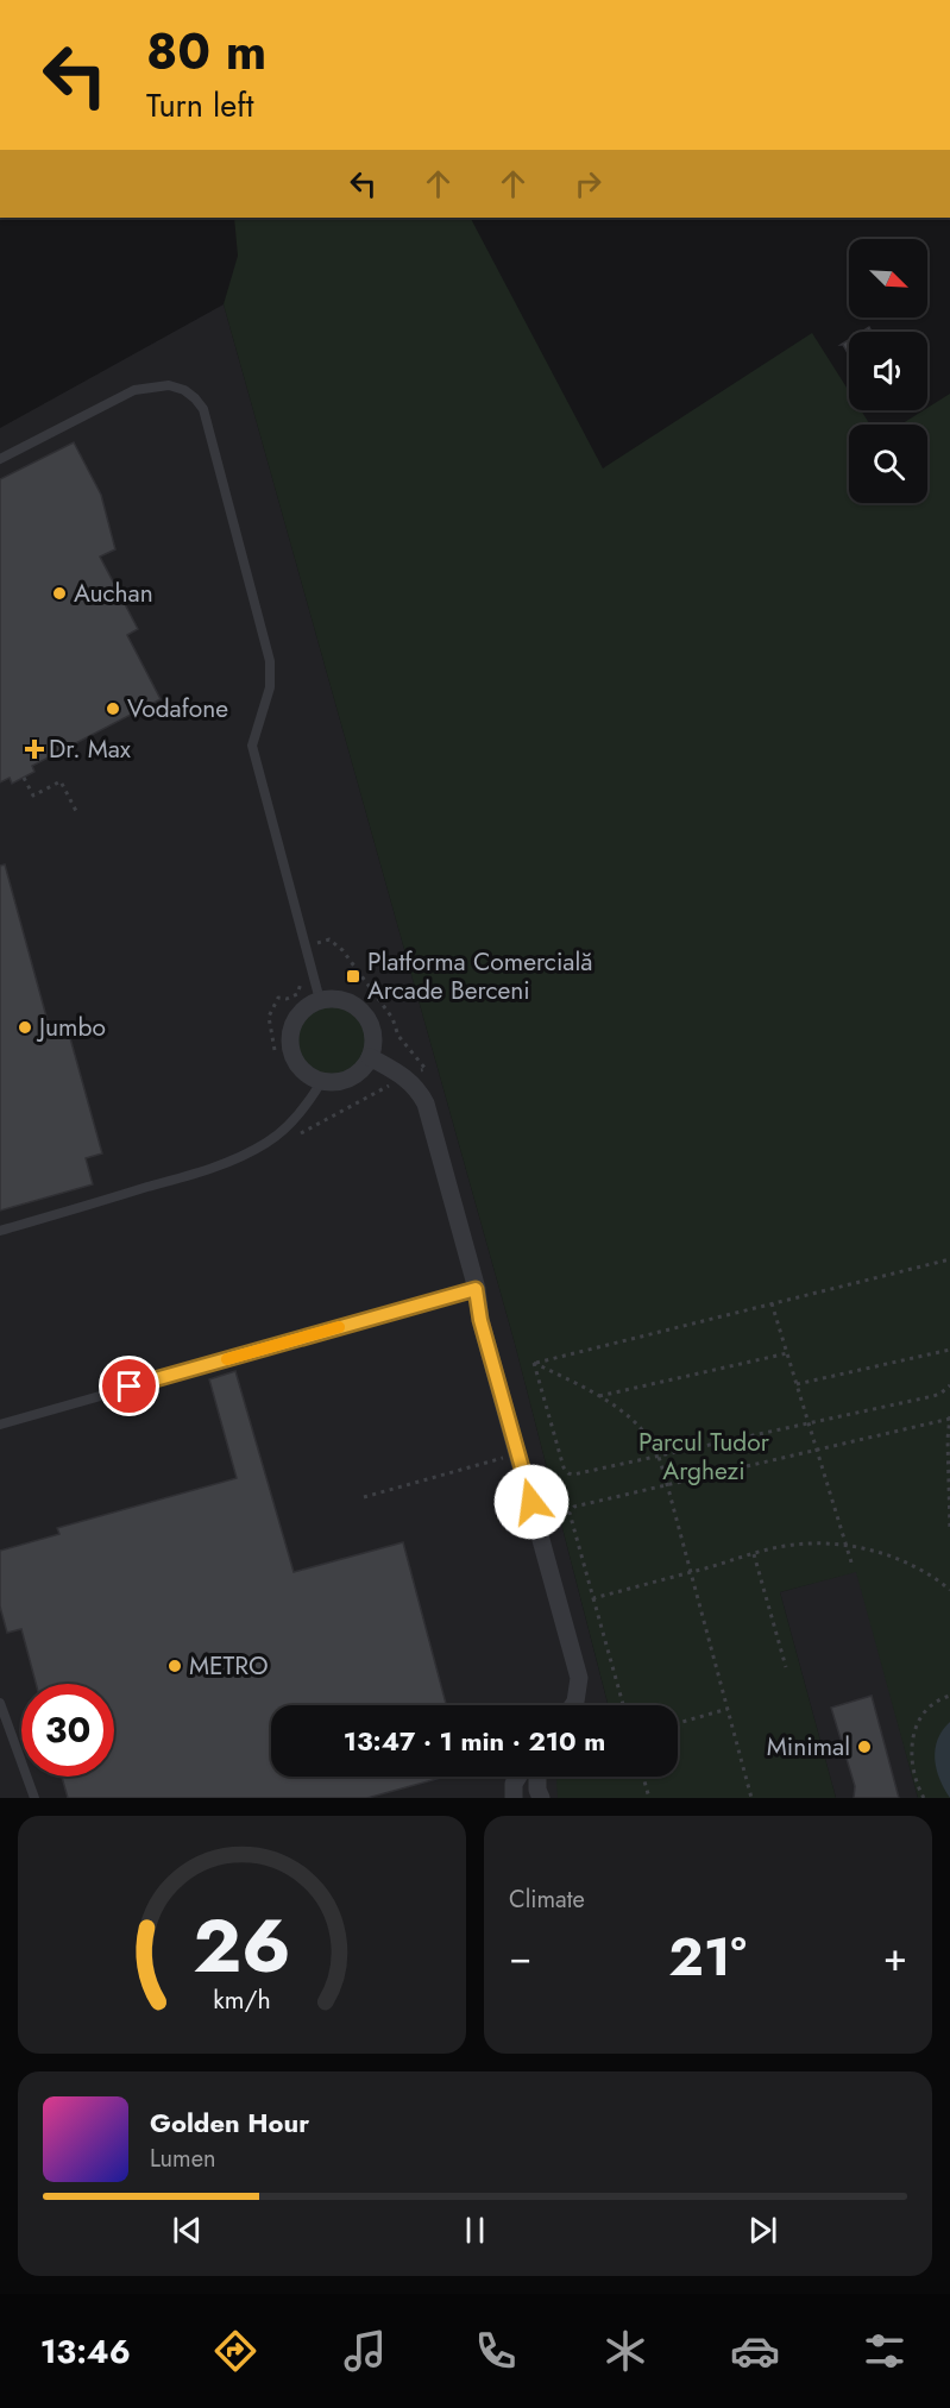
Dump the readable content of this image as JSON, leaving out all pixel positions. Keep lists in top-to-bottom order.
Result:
{
  "parks": ["Parcul Tudor Arghezi"],
  "places": {
    "other": [
      "Auchan",
      "Vodafone",
      "Jumbo",
      "METRO",
      "Minimal"
    ],
    "health": ["Dr. Max"],
    "transit": ["Platforma Comercială Arcade Berceni"]
  },
  "north": "bottom right",
  "page": {
    "turn": ["80 m", "Turn left"],
    "limit": "30",
    "trip": "13:47 · 1 min · 210 m",
    "tile": "Climate",
    "heat": ["−", "21°", "+"],
    "song": ["Golden Hour", "Lumen"],
    "tabs": "13:46",
    "gauge": ["26", "km/h"]
  }
}
